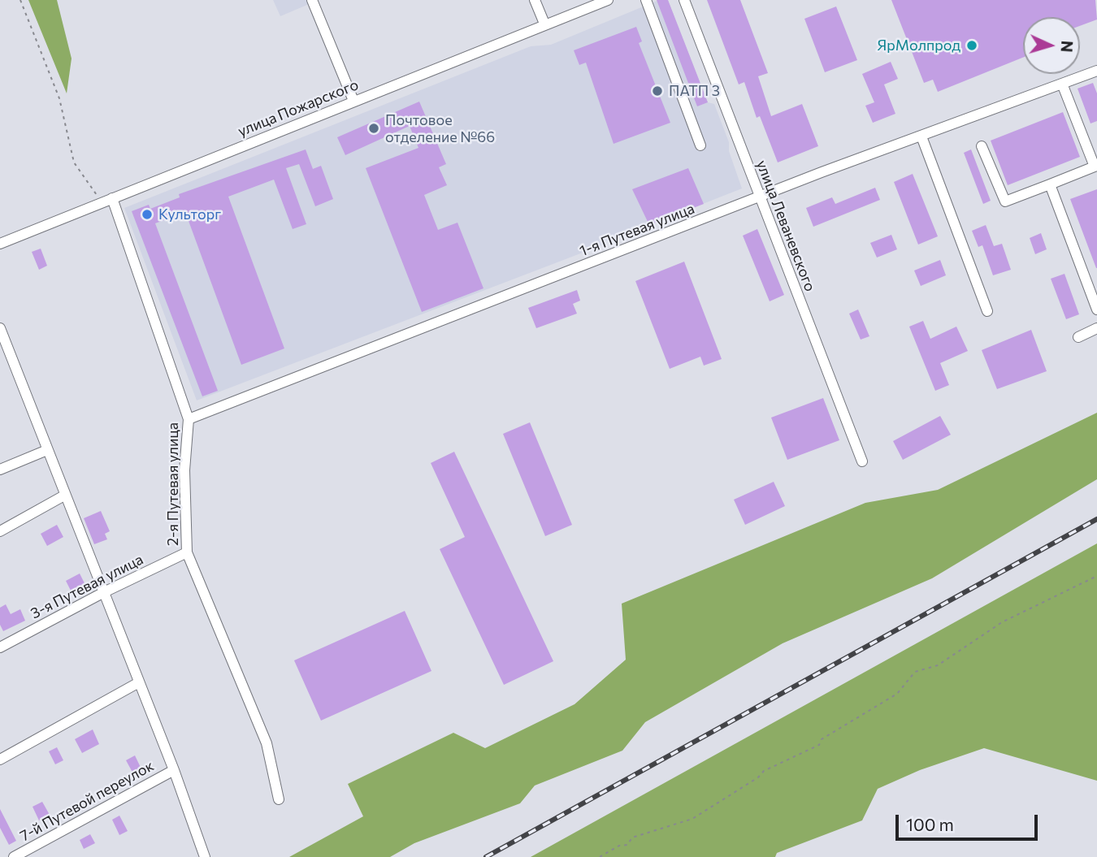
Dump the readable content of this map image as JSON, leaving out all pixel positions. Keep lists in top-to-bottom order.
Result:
{
  "streets": {
    "street": [
      "улица Пожарского",
      "улица Леваневского",
      "1-я Путевая улица",
      "2-я Путевая улица",
      "3-я Путевая улица",
      "7-й Путевой переулок"
    ]
  },
  "crossings": [
    ["улица Пожарского", "2-я Путевая улица"],
    ["улица Леваневского", "1-я Путевая улица"],
    ["1-я Путевая улица", "2-я Путевая улица"],
    ["2-я Путевая улица", "3-я Путевая улица"]
  ],
  "places": [
    "ЯрМолпрод",
    "ПАТП 3",
    "Почтовое отделение №66",
    "Культорг"
  ],
  "scale_bar": "100 m",
  "north": "right"
}
